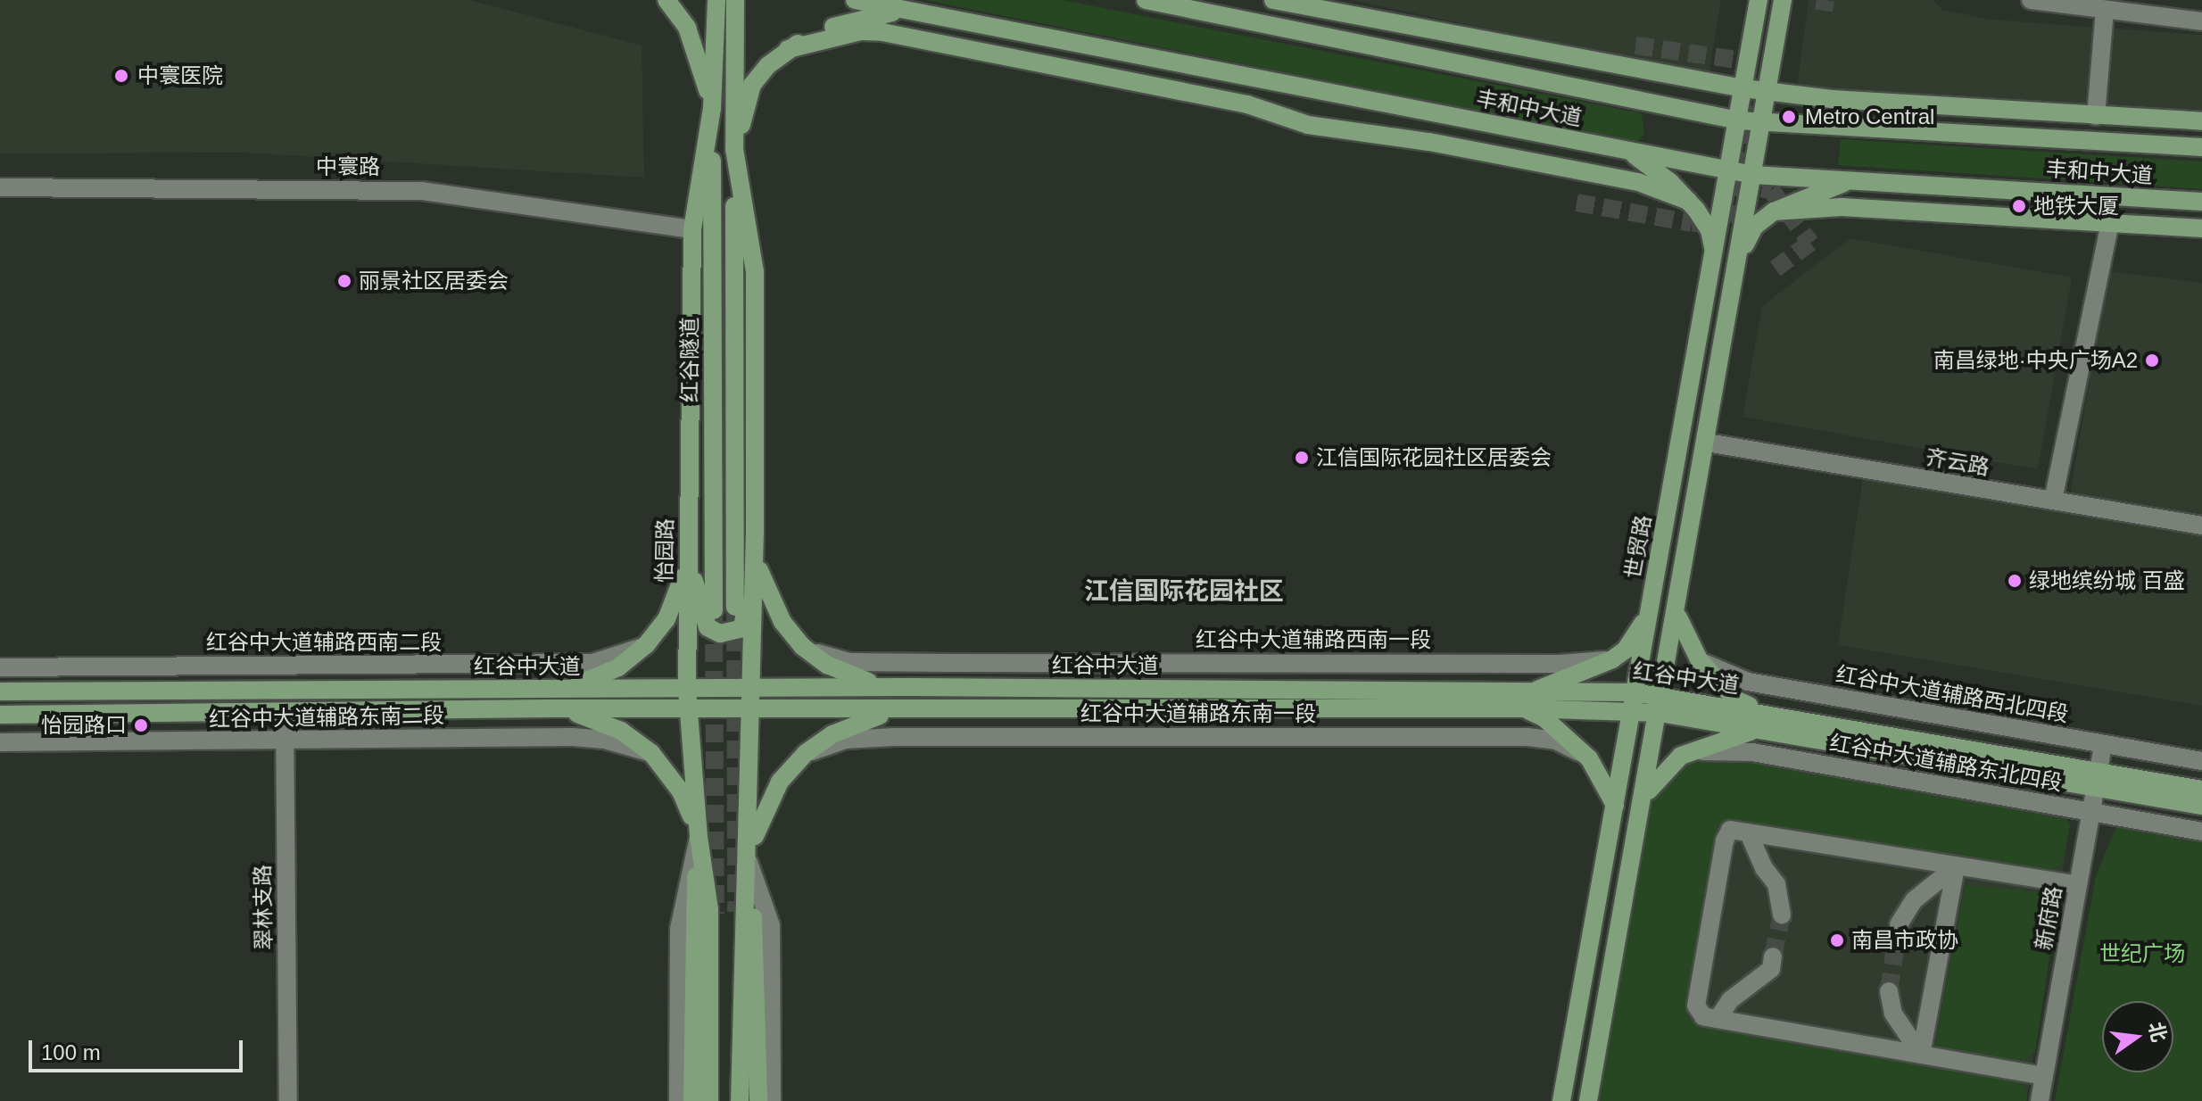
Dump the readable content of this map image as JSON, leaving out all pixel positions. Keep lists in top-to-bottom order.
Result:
{
  "streets": {
    "main road": [
      "丰和中大道",
      "红谷隧道",
      "世贸路",
      "怡园路",
      "红谷中大道"
    ],
    "street": [
      "中寰路",
      "齐云路",
      "红谷中大道辅路西南一段",
      "红谷中大道辅路西南二段",
      "红谷中大道辅路西北四段",
      "红谷中大道辅路东南一段",
      "红谷中大道辅路东南二段",
      "红谷中大道辅路东北四段",
      "翠林支路",
      "新府路"
    ]
  },
  "crossings": [
    ["丰和中大道", "世贸路"],
    ["中寰路", "怡园路"],
    ["红谷隧道", "怡园路"],
    ["世贸路", "红谷中大道"],
    ["怡园路", "红谷中大道"],
    ["红谷中大道", "翠林支路"],
    ["红谷中大道", "新府路"],
    ["红谷中大道辅路西北四段", "新府路"],
    ["红谷中大道辅路东南二段", "翠林支路"],
    ["红谷中大道辅路东北四段", "新府路"]
  ],
  "districts": ["江信国际花园社区"],
  "parks": ["世纪广场"],
  "places": [
    "中寰医院",
    "Metro Central",
    "地铁大厦",
    "丽景社区居委会",
    "南昌绿地·中央广场A2",
    "江信国际花园社区居委会",
    "绿地缤纷城 百盛",
    "怡园路口",
    "南昌市政协"
  ],
  "scale_bar": "100 m",
  "north": "right"
}
